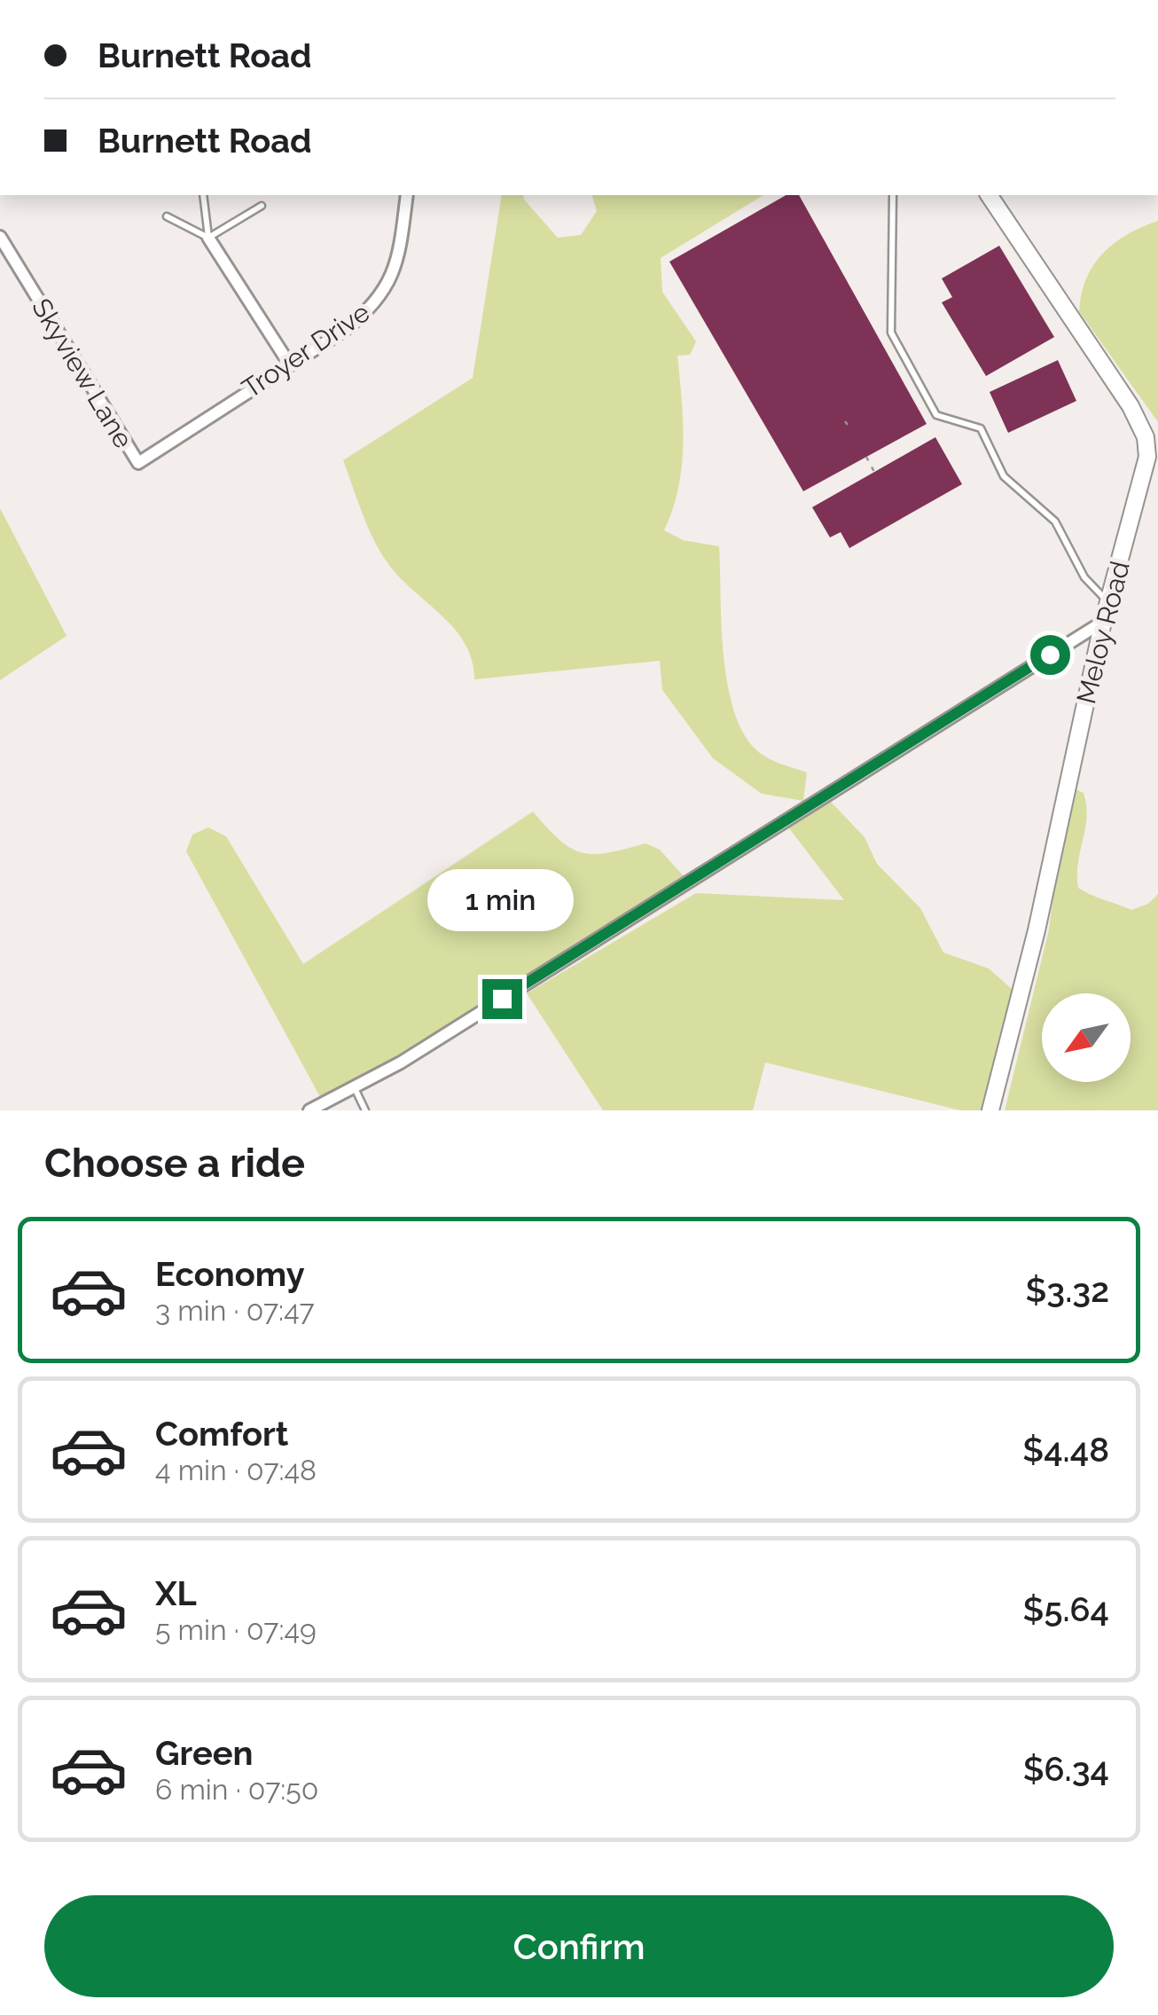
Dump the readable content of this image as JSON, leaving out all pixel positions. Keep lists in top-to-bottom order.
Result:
{
  "streets": {
    "street": ["Troyer Drive", "Skyview Lane", "Meloy Road"]
  },
  "crossings": [
    ["Troyer Drive", "Skyview Lane"]
  ],
  "north": "bottom left",
  "page": {
    "banner": ["Burnett Road", "Burnett Road"],
    "bubble": "1 min",
    "heading": "Choose a ride",
    "list": [
      {
        "name": "Economy",
        "note": "3 min · 07:47",
        "value": "$3.32"
      },
      {
        "name": "Comfort",
        "note": "4 min · 07:48",
        "value": "$4.48"
      },
      {
        "name": "XL",
        "note": "5 min · 07:49",
        "value": "$5.64"
      },
      {
        "name": "Green",
        "note": "6 min · 07:50",
        "value": "$6.34"
      }
    ],
    "buttons": "Confirm"
  }
}
